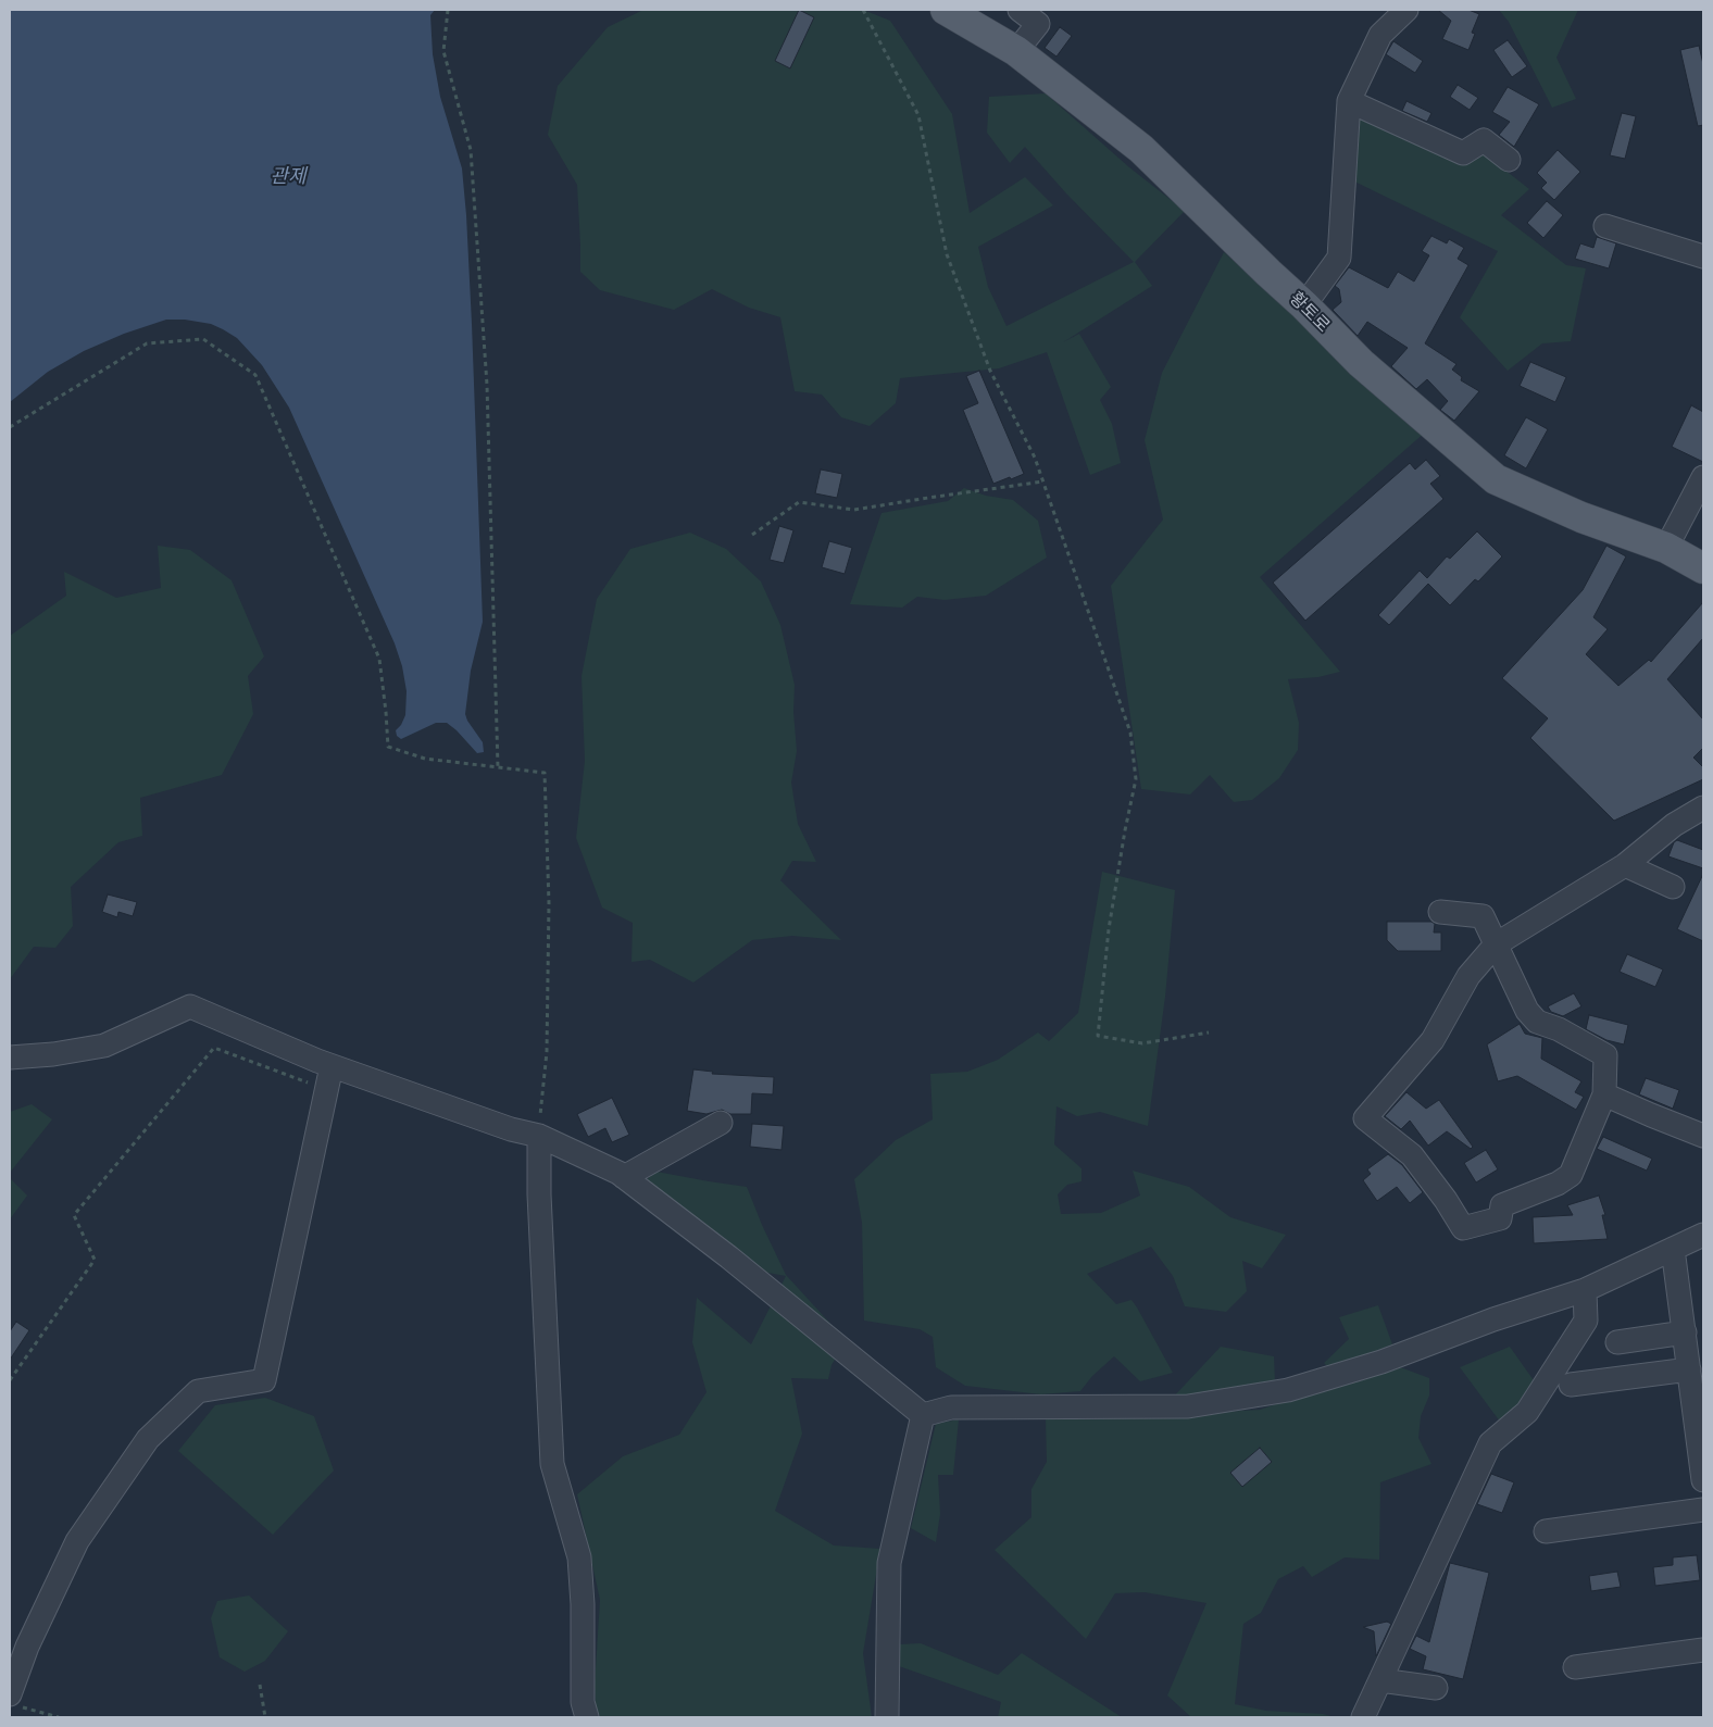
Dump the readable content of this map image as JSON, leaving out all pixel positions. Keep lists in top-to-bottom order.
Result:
{
  "streets": {
    "main road": ["황토로"]
  },
  "water": ["관제"]
}
